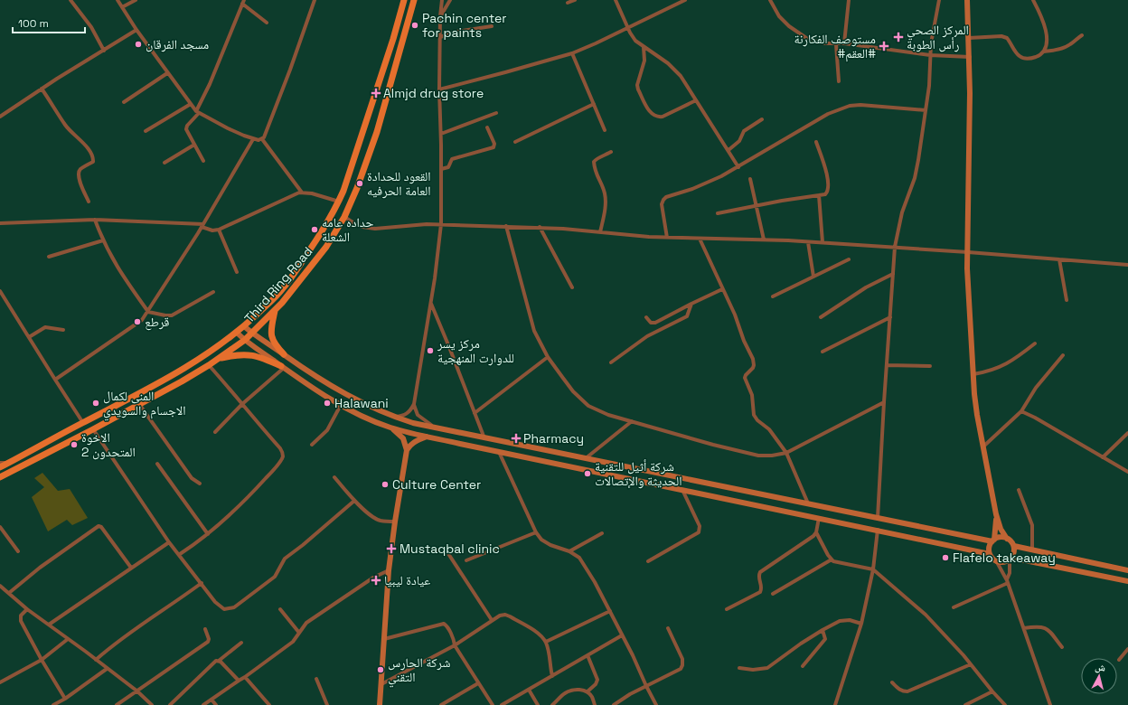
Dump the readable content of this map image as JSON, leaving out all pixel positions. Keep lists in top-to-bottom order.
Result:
{
  "streets": {
    "main road": ["Third Ring Road"]
  },
  "places": {
    "other": [
      "Pachin center for paints",
      "مسجد الفرقان",
      "القعود للحدادة العامة الحرفيه",
      "حداده عامه الشعلة",
      "قرطع",
      "مركز يسر للدوارت المنهجية",
      "المنى لكمال الاجسام والسويدي",
      "Halawani",
      "الاخوة المتحدون 2",
      "شركة أثيل للتقنية الحديثة والإتصالات",
      "Culture Center",
      "Flafelo takeaway",
      "شركة الحارس التقني"
    ],
    "health": [
      "المركز الصحي رأس الطوبة",
      "مستوصف الفكارنة #العقم#",
      "Almjd drug store",
      "Pharmacy",
      "Mustaqbal clinic",
      "عيادة ليبيا"
    ]
  },
  "scale_bar": "100 m",
  "north": "top"
}
